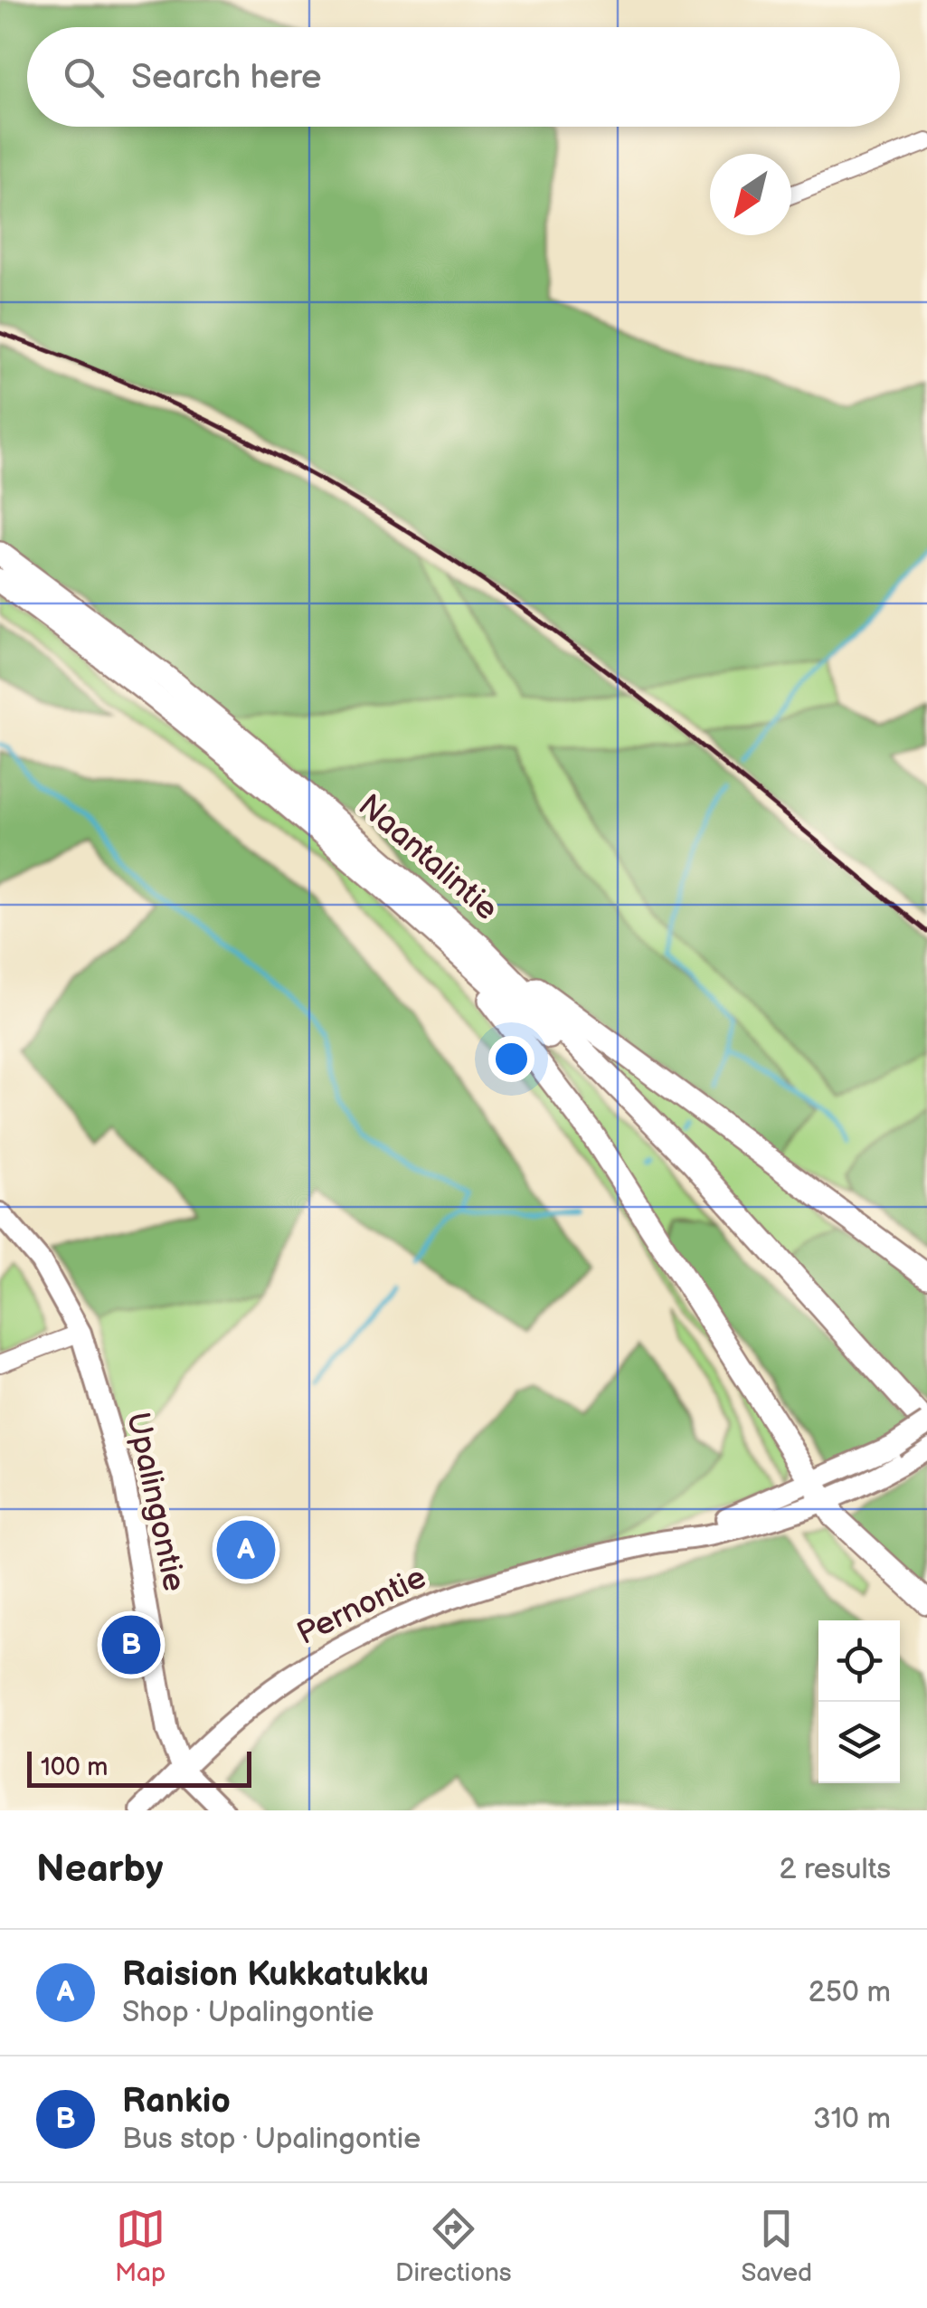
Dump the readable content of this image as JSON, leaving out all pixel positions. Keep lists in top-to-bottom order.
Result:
{
  "streets": {
    "main road": ["Naantalintie"],
    "street": ["Upalingontie", "Pernontie"]
  },
  "crossings": [
    ["Naantalintie", "Pernontie"],
    ["Upalingontie", "Pernontie"]
  ],
  "scale_bar": "100 m",
  "north": "bottom left",
  "page": {
    "search": "Search here",
    "pins": ["A", "B"],
    "scale": "100 m",
    "heading": ["Nearby", "2 results"],
    "list": [
      {
        "mark": "A",
        "name": "Raision Kukkatukku",
        "note": "Shop · Upalingontie",
        "value": "250 m"
      },
      {
        "mark": "B",
        "name": "Rankio",
        "note": "Bus stop · Upalingontie",
        "value": "310 m"
      }
    ],
    "nav": ["Map", "Directions", "Saved"]
  }
}
